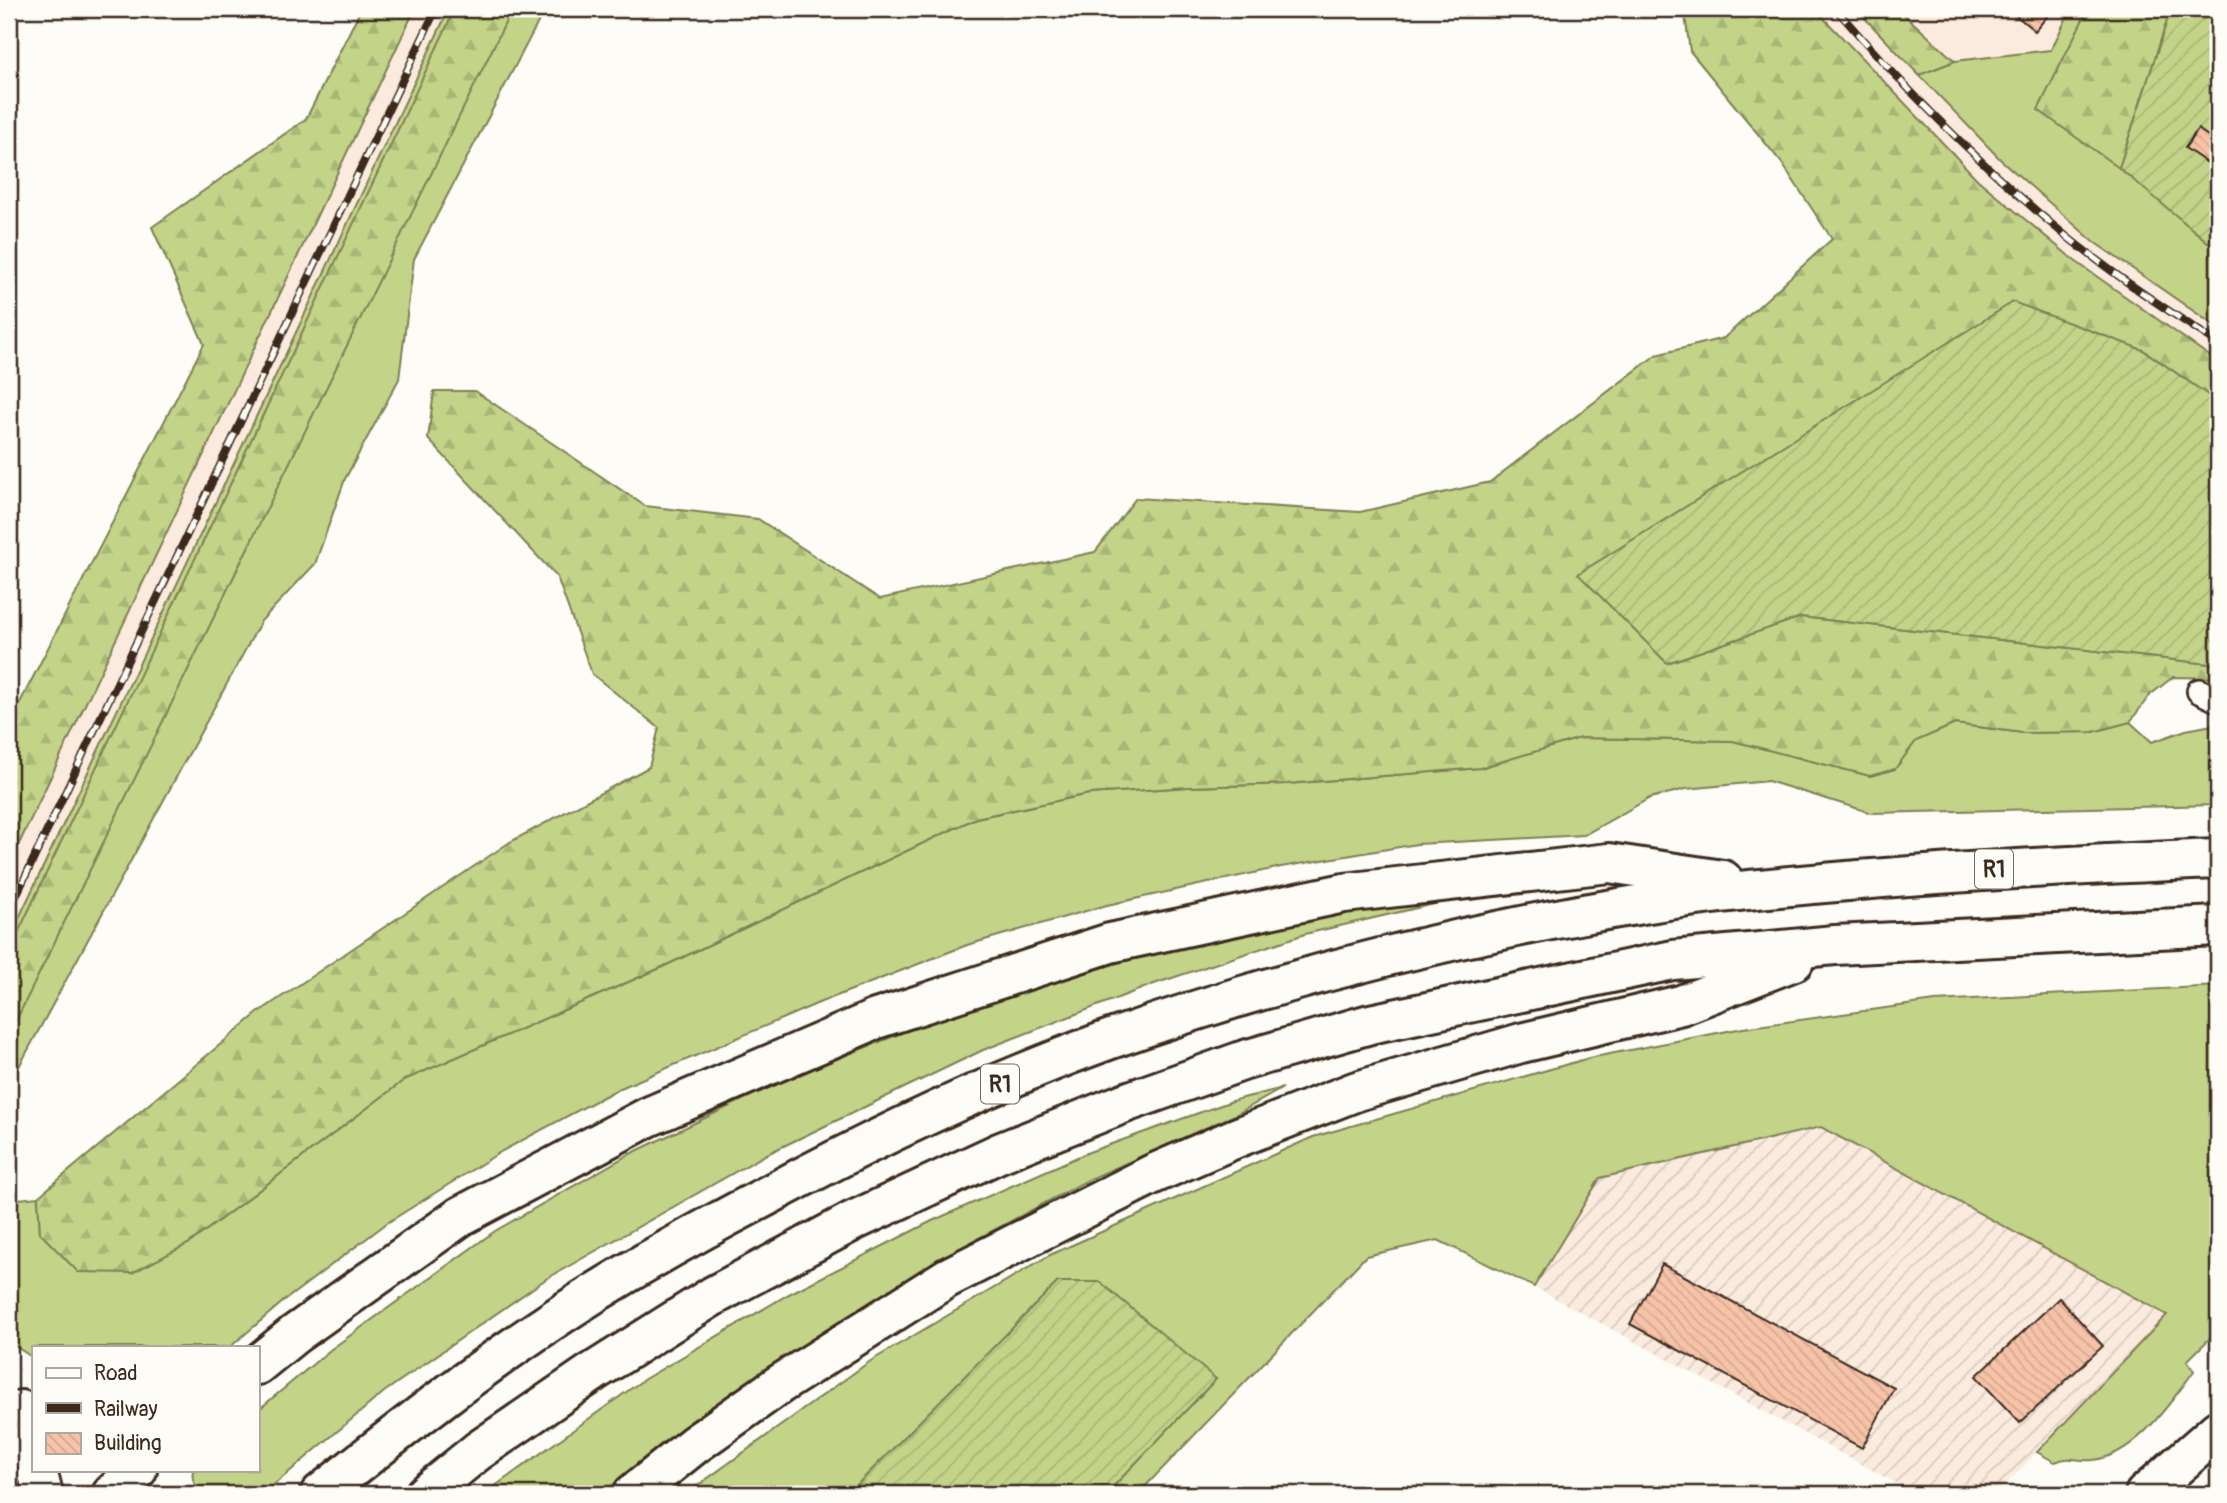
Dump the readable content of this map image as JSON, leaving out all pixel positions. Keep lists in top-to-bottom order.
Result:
{
  "streets": {
    "main road": ["R1"]
  },
  "legend": ["Road", "Railway", "Building"]
}
